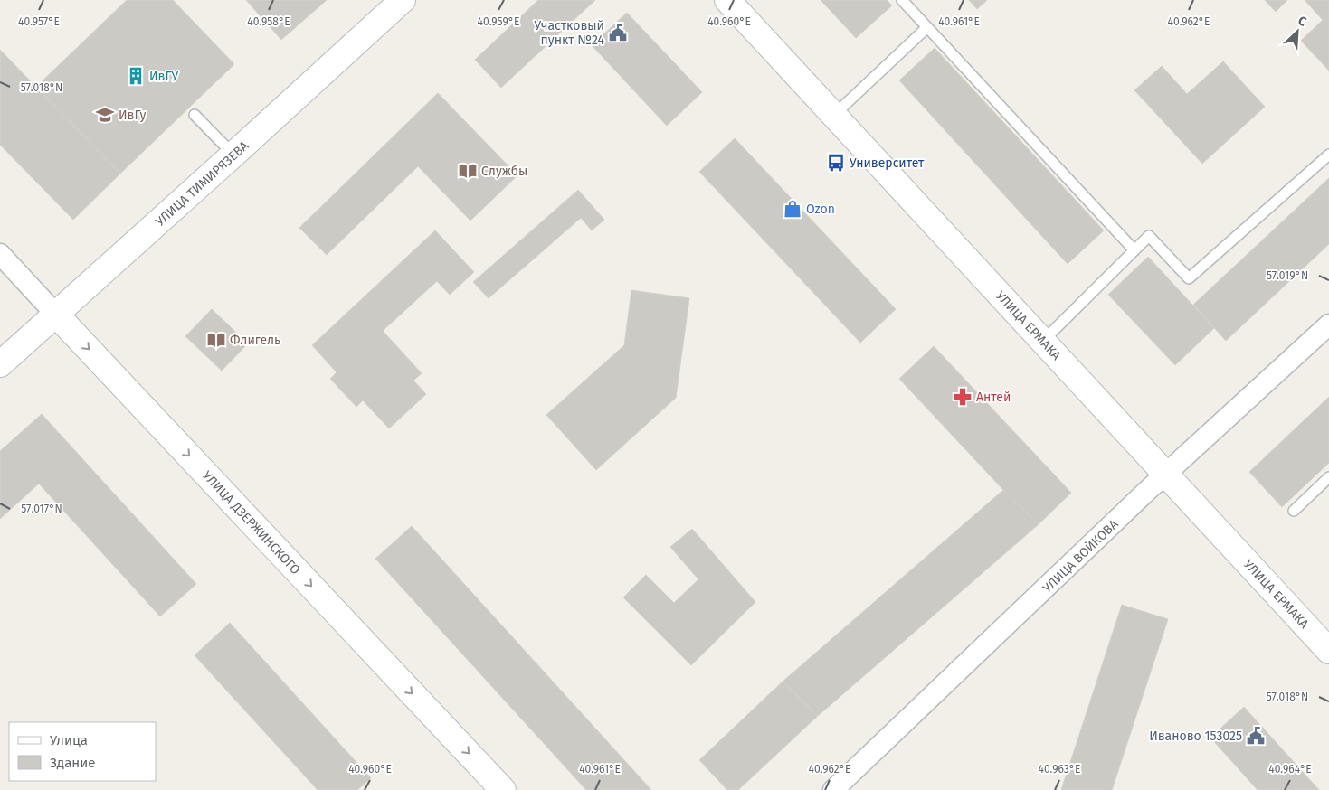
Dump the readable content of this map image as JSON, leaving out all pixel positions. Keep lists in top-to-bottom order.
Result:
{
  "streets": {
    "main road": ["УЛИЦА ТИМИРЯЗЕВА", "УЛИЦА ЕРМАКА", "УЛИЦА ДЗЕРЖИНСКОГО"],
    "street": ["УЛИЦА ВОЙКОВА"]
  },
  "crossings": [
    ["УЛИЦА ТИМИРЯЗЕВА", "УЛИЦА ДЗЕРЖИНСКОГО"],
    ["УЛИЦА ЕРМАКА", "УЛИЦА ВОЙКОВА"]
  ],
  "one_way": ["УЛИЦА ДЗЕРЖИНСКОГО"],
  "places": {
    "public building": ["Участковый пункт №24", "Иваново 153025"],
    "building": ["ИвГУ"],
    "school or university": ["ИвГу"],
    "bus stop": ["Университет"],
    "library": ["Службы", "Флигель"],
    "shop": ["Ozon"],
    "pharmacy": ["Антей"]
  },
  "legend": ["Улица", "Здание"],
  "north": "top right",
  "coordinates": [
    "40.957°E",
    "40.958°E",
    "40.959°E",
    "40.960°E",
    "40.961°E",
    "40.962°E",
    "57.018°N",
    "57.019°N",
    "57.017°N",
    "40.963°E",
    "40.964°E"
  ]
}
